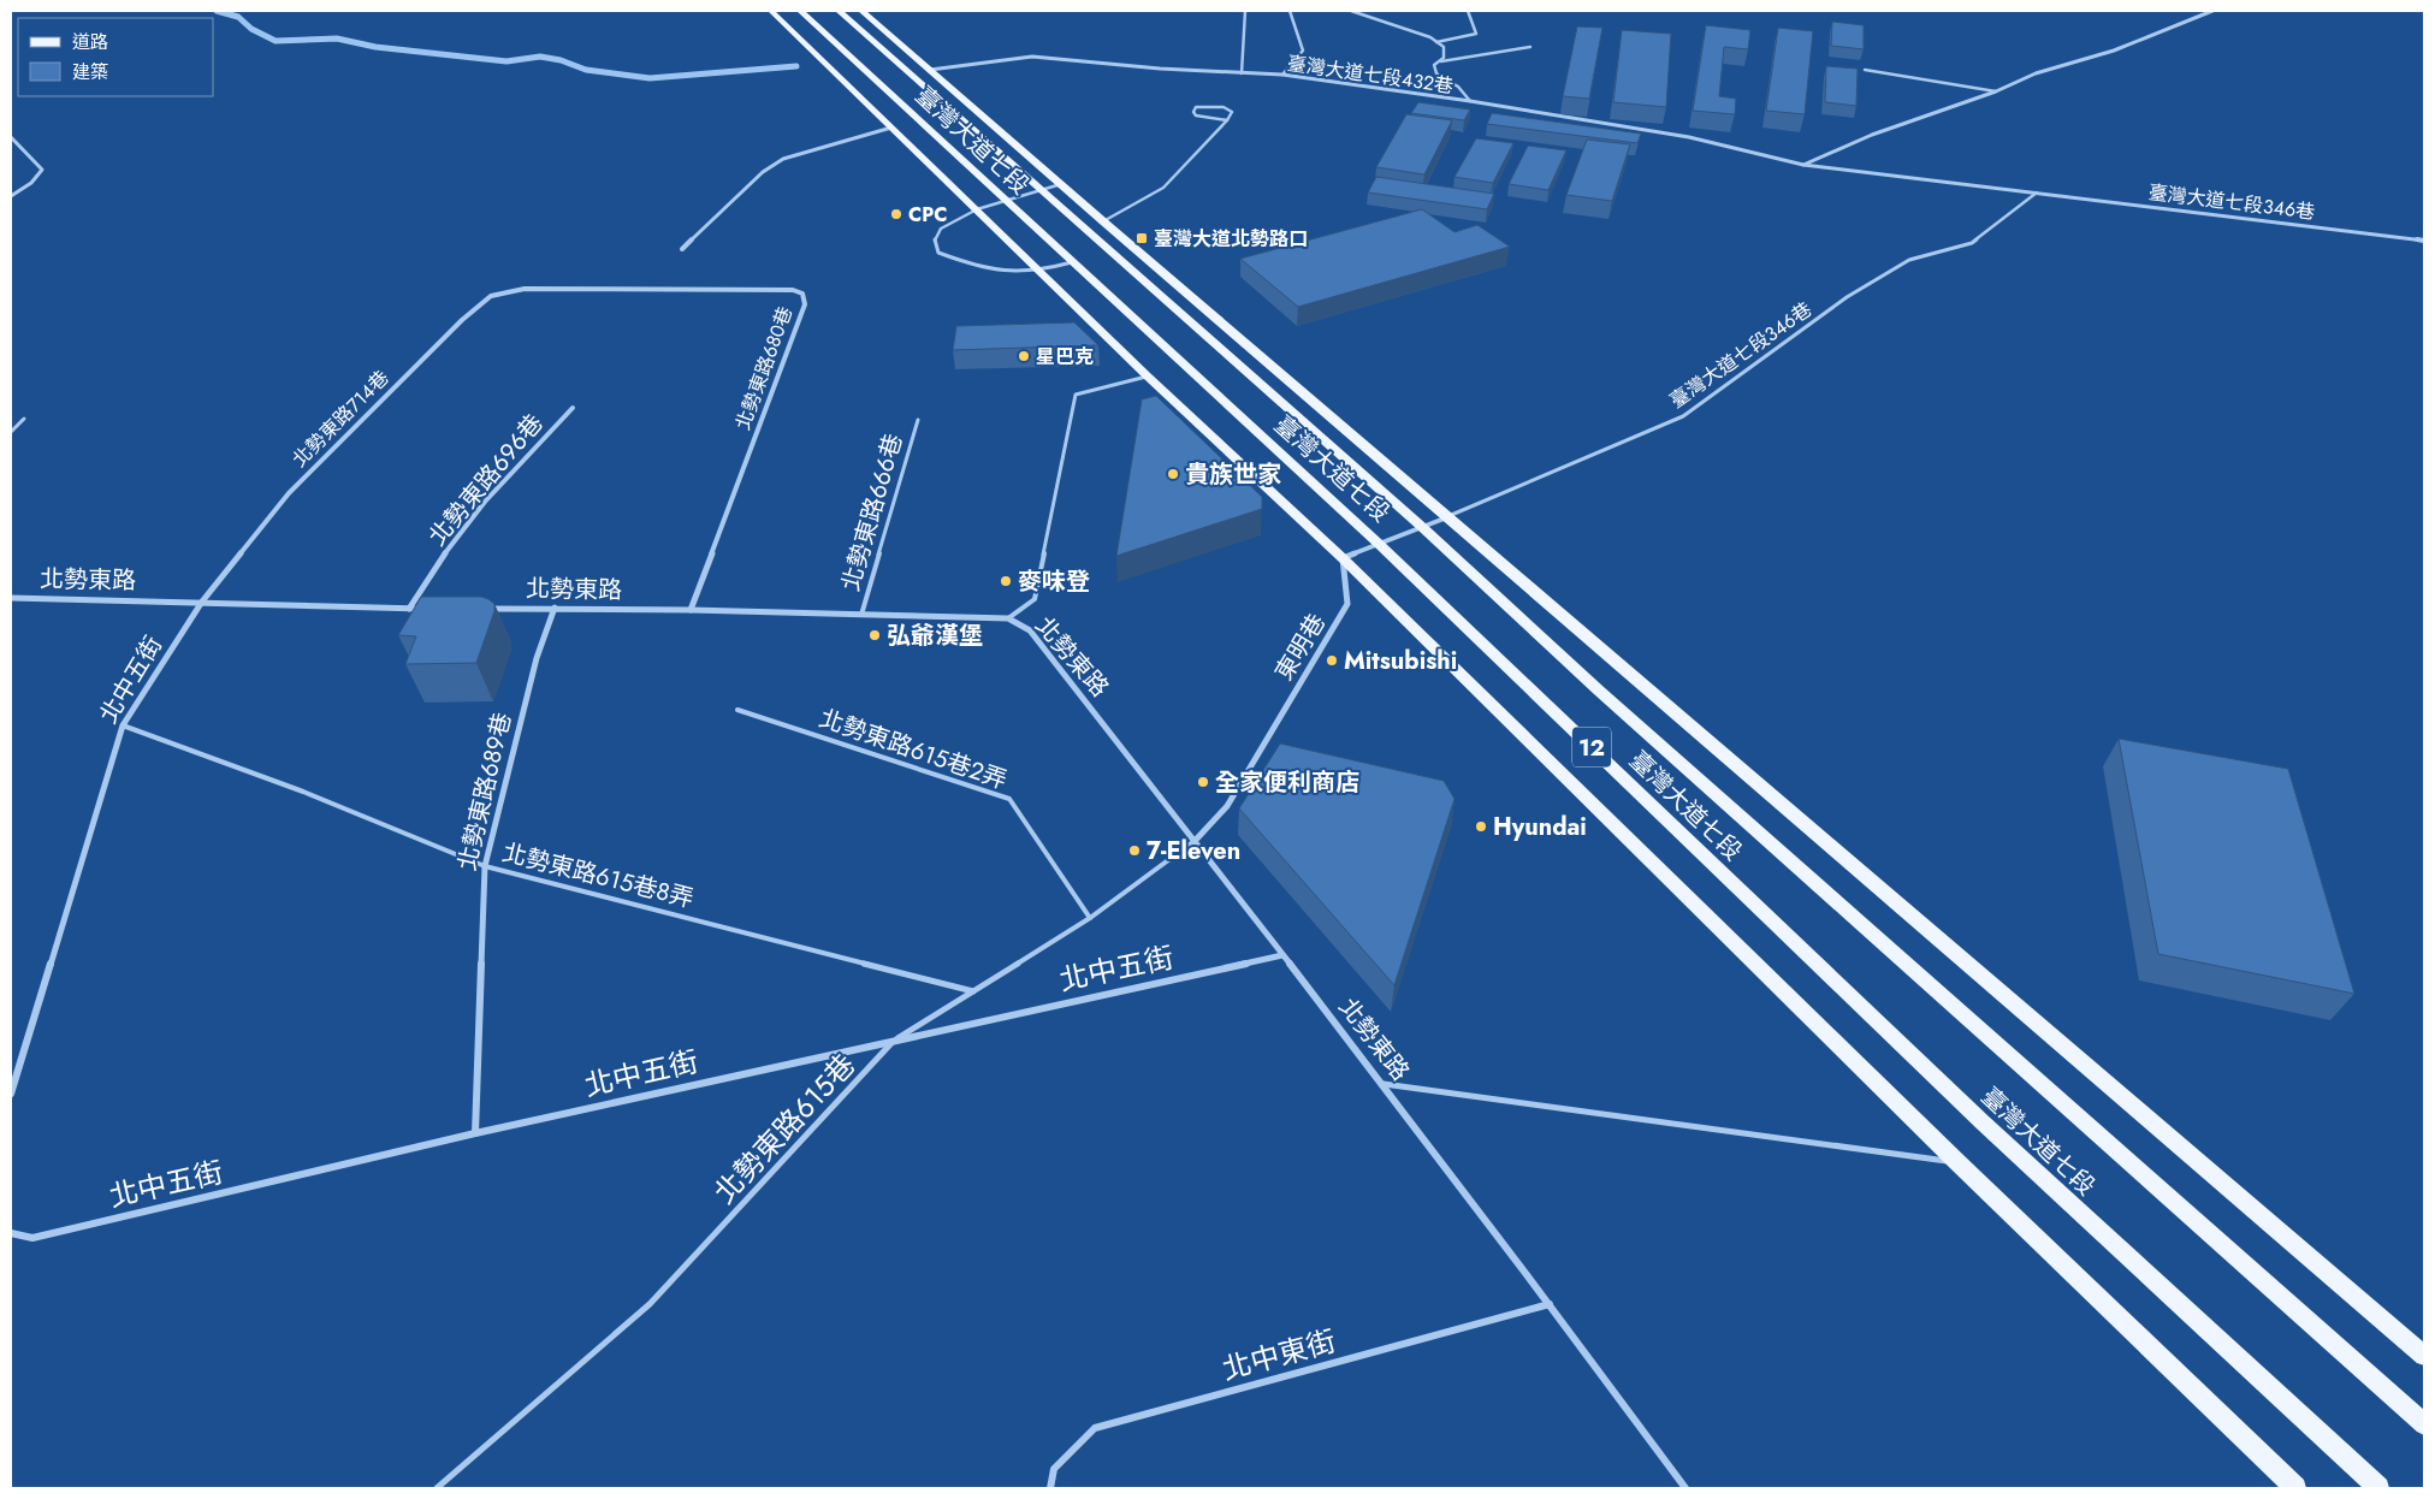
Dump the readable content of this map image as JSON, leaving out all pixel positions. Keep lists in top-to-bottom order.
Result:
{
  "streets": {
    "main road": ["臺灣大道七段", "12"],
    "street": [
      "臺灣大道七段432巷",
      "臺灣大道七段346巷",
      "北勢東路680巷",
      "北勢東路714巷",
      "北勢東路696巷",
      "北勢東路",
      "東明巷",
      "北中五街",
      "北勢東路689巷",
      "北中東街"
    ],
    "lane": [
      "北勢東路666巷",
      "北勢東路615巷2弄",
      "北勢東路615巷8弄",
      "北勢東路615巷"
    ]
  },
  "crossings": [
    ["臺灣大道七段432巷", "臺灣大道七段"],
    ["臺灣大道七段432巷", "臺灣大道七段346巷"],
    ["臺灣大道七段", "臺灣大道七段346巷"],
    ["臺灣大道七段", "東明巷"],
    ["北勢東路680巷", "北勢東路714巷"],
    ["北勢東路680巷", "北勢東路"],
    ["北勢東路714巷", "北勢東路"],
    ["北勢東路714巷", "北中五街"],
    ["北勢東路696巷", "北勢東路"],
    ["北勢東路666巷", "北勢東路"],
    ["北勢東路", "東明巷"],
    ["北勢東路", "北中五街"],
    ["北勢東路", "北勢東路689巷"],
    ["北勢東路", "北勢東路615巷"],
    ["北勢東路", "北中東街"],
    ["東明巷", "北勢東路615巷"],
    ["北中五街", "北勢東路689巷"],
    ["北中五街", "北勢東路615巷8弄"],
    ["北中五街", "北勢東路615巷"],
    ["北勢東路615巷2弄", "北勢東路615巷"],
    ["北勢東路689巷", "北勢東路615巷8弄"],
    ["北勢東路615巷8弄", "北勢東路615巷"]
  ],
  "places": {
    "other": [
      "CPC",
      "星巴克",
      "貴族世家",
      "麥味登",
      "弘爺漢堡",
      "Mitsubishi",
      "全家便利商店",
      "Hyundai",
      "7-Eleven"
    ],
    "transit": ["臺灣大道北勢路口"]
  },
  "legend": ["道路", "建築"]
}
